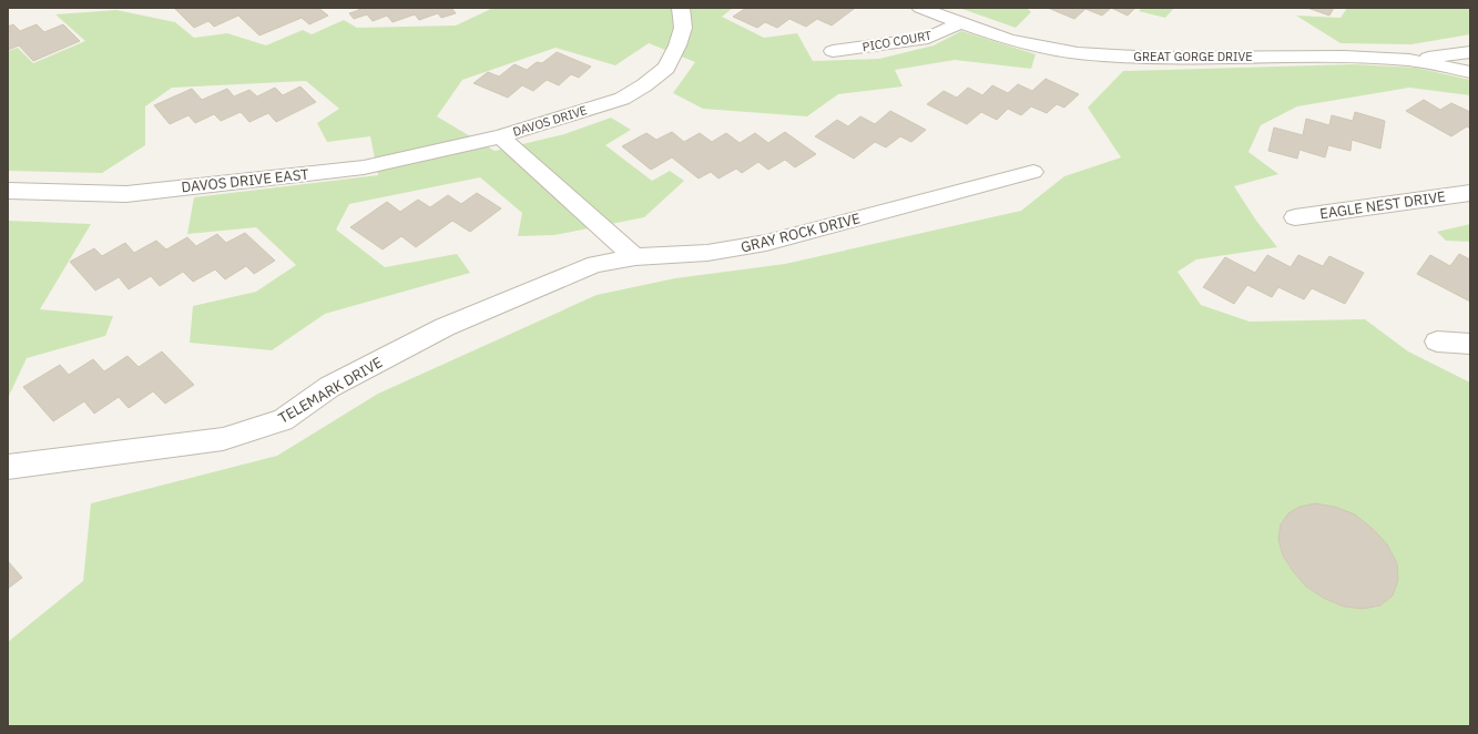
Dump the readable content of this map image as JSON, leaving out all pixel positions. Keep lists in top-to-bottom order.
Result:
{
  "streets": {
    "street": [
      "PICO COURT",
      "GREAT GORGE DRIVE",
      "DAVOS DRIVE",
      "DAVOS DRIVE EAST",
      "EAGLE NEST DRIVE",
      "GRAY ROCK DRIVE",
      "TELEMARK DRIVE"
    ]
  },
  "crossings": [
    ["PICO COURT", "GREAT GORGE DRIVE"],
    ["DAVOS DRIVE", "DAVOS DRIVE EAST"],
    ["GRAY ROCK DRIVE", "TELEMARK DRIVE"]
  ]
}
